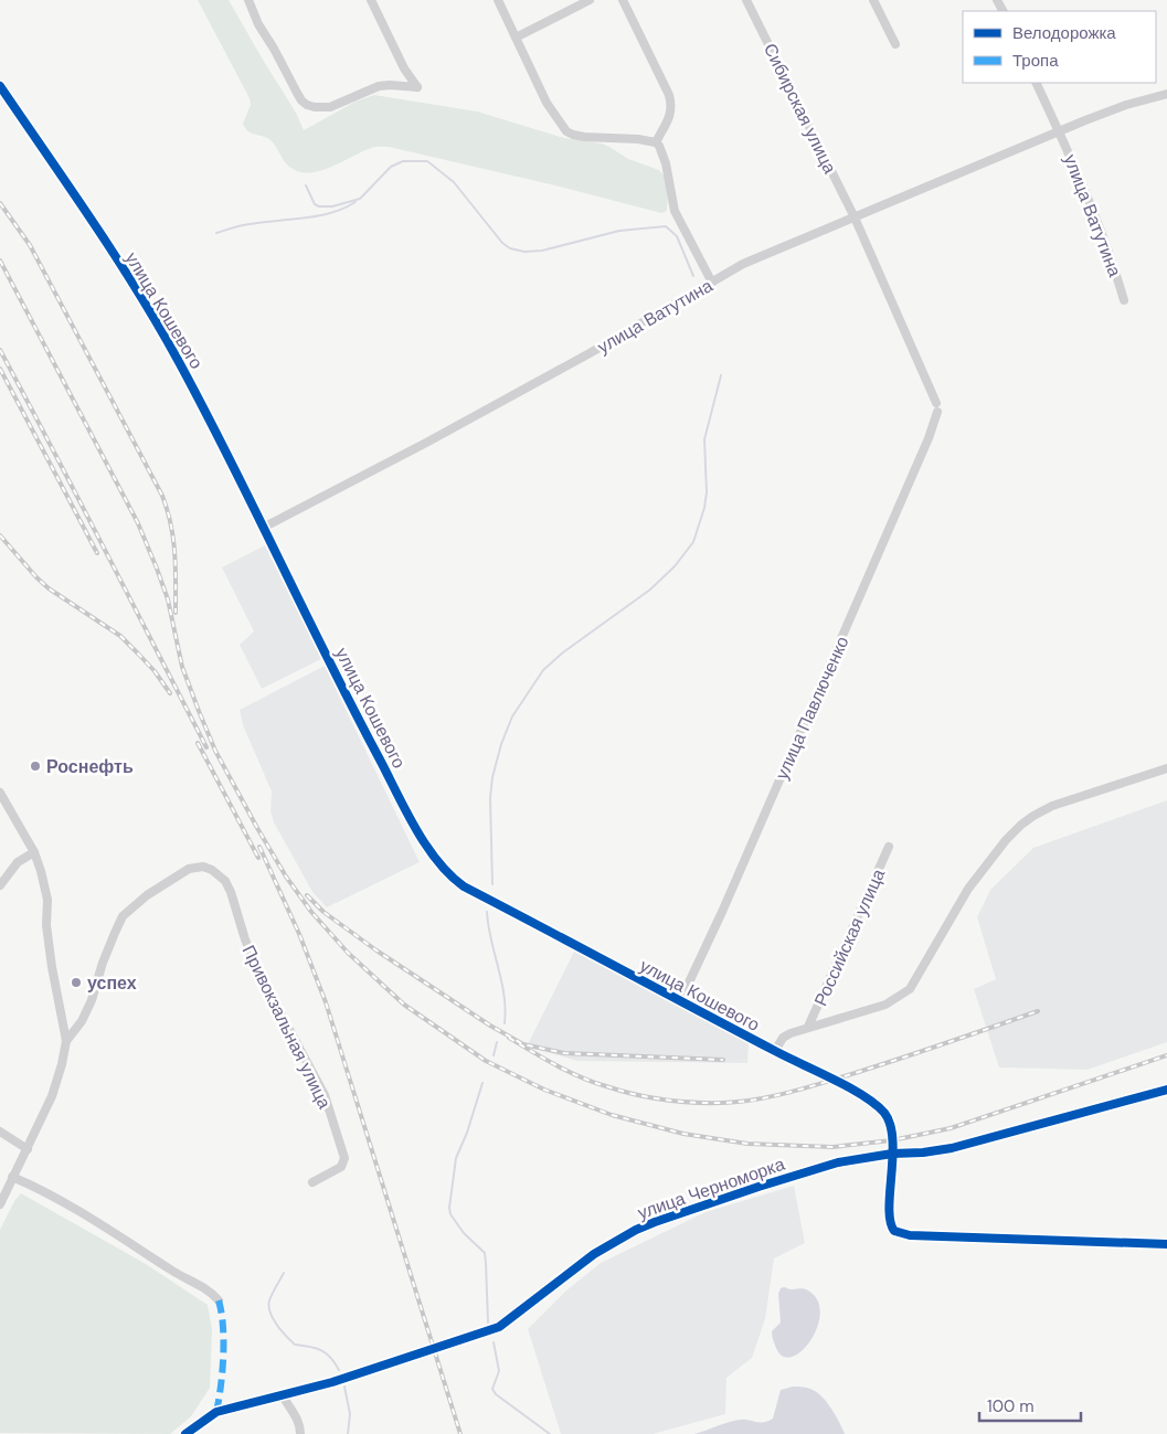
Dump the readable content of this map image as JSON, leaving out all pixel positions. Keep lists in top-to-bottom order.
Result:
{
  "streets": {
    "street": [
      "Сибирская улица",
      "улица Ватутина",
      "улица Кошевого",
      "улица Павлюченко",
      "Российская улица",
      "Привокзальная улица",
      "улица Черноморка"
    ]
  },
  "crossings": [
    ["Сибирская улица", "улица Ватутина"],
    ["улица Ватутина", "улица Кошевого"],
    ["улица Кошевого", "улица Павлюченко"],
    ["улица Кошевого", "улица Черноморка"]
  ],
  "places": ["Роснефть", "успех"],
  "legend": ["Велодорожка", "Тропа"],
  "scale_bar": "100 m"
}
